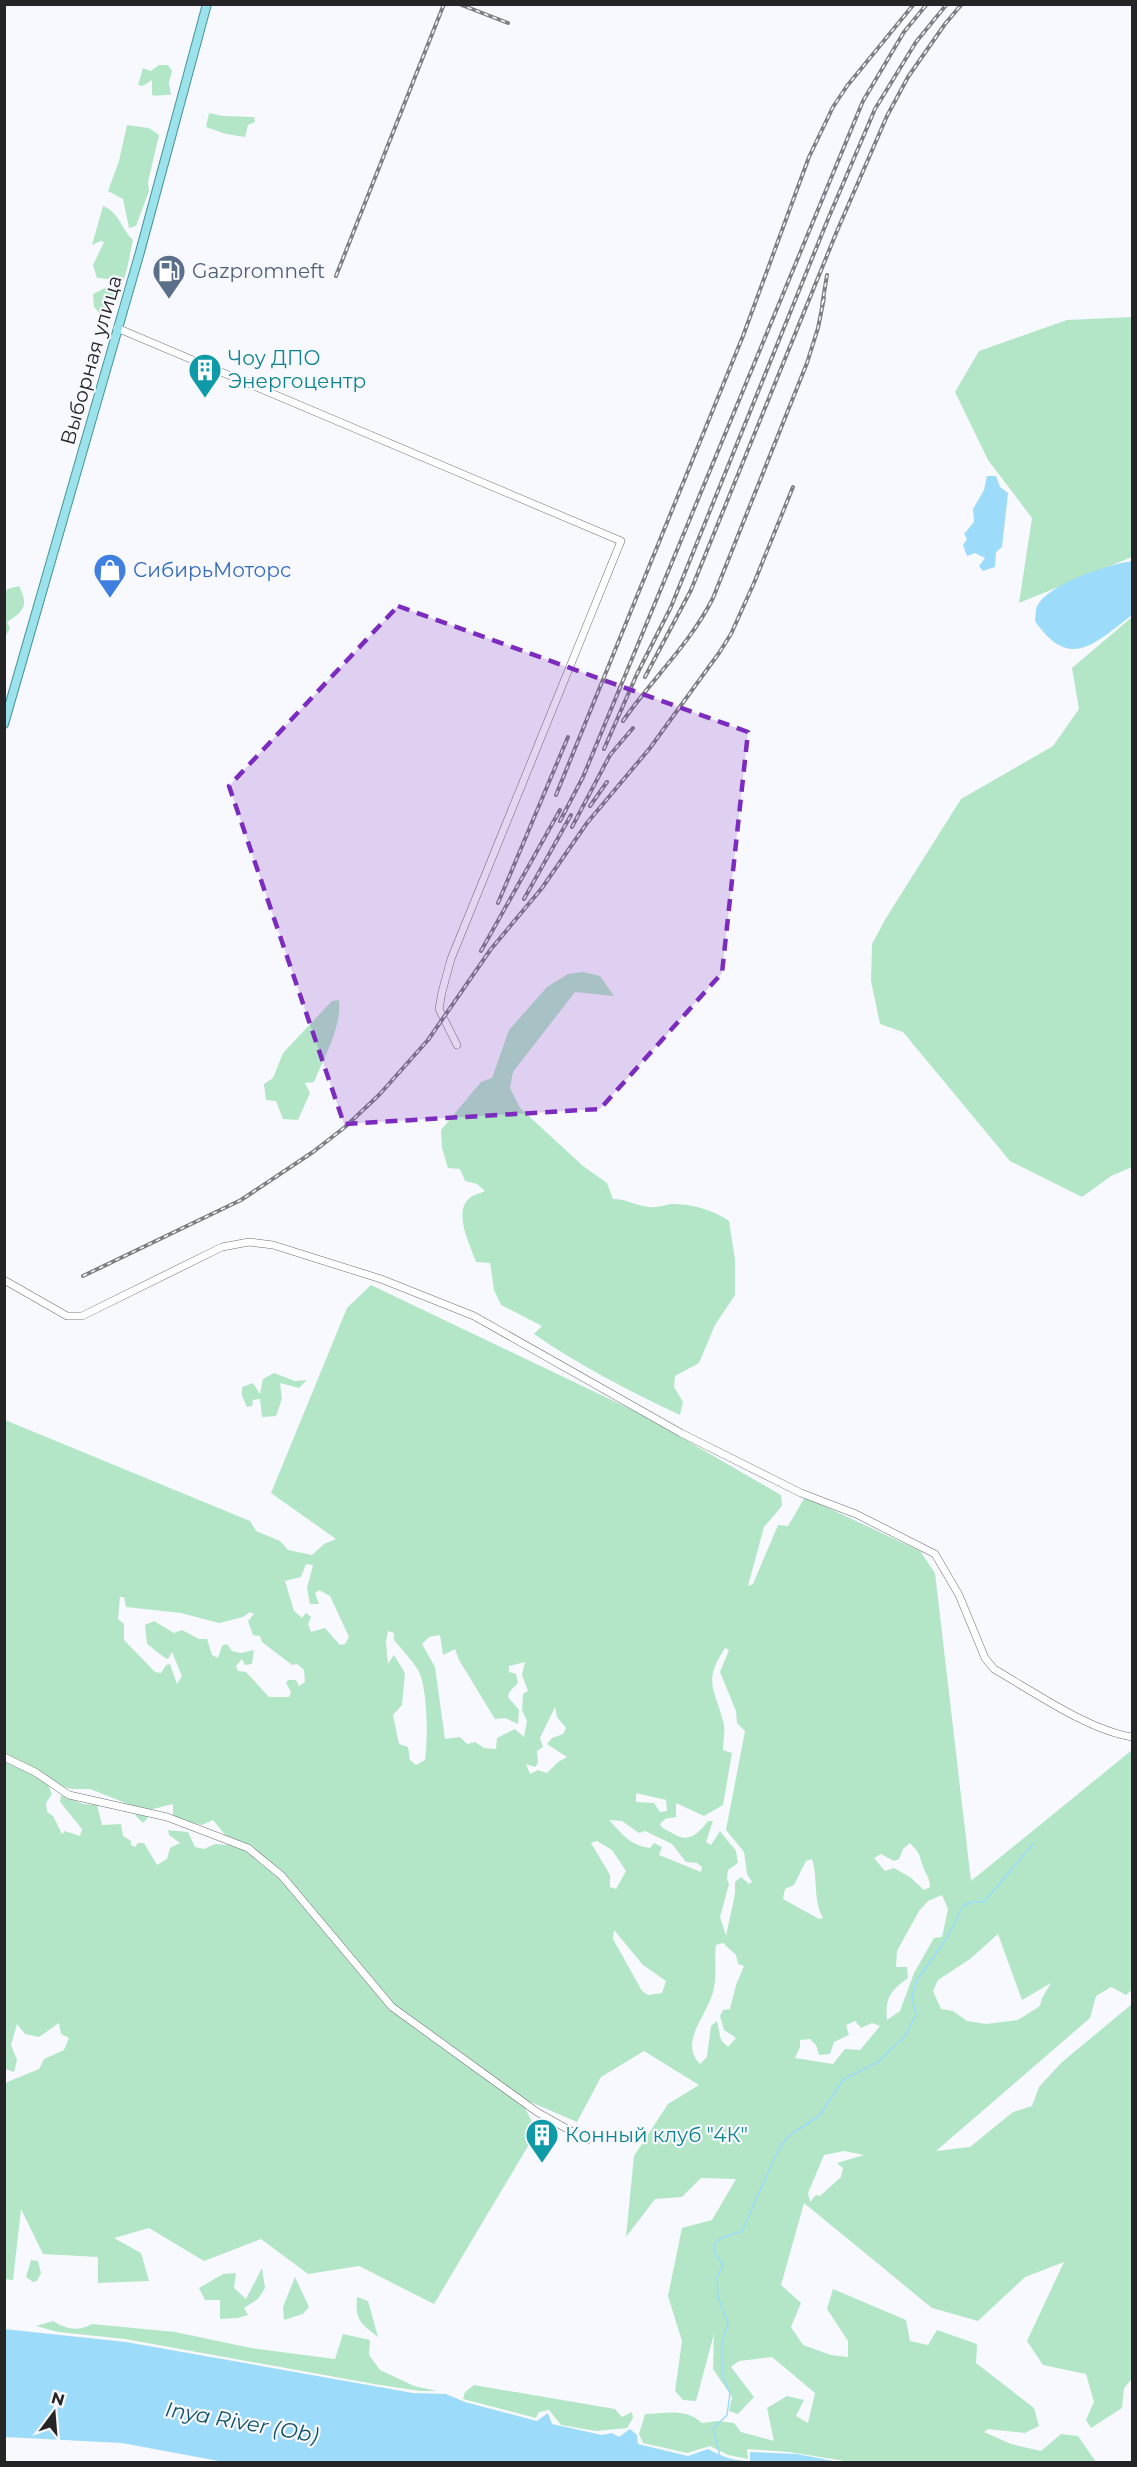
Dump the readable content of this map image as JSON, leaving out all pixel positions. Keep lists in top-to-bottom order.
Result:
{
  "streets": {
    "main road": ["Выборная улица"]
  },
  "water": ["Inya River (Ob)"],
  "places": {
    "fuel station": ["Gazpromneft"],
    "building": ["Чоу ДПО Энергоцентр", "Конный клуб \"4К\""],
    "shop": ["СибирьМоторс"]
  },
  "north": "top"
}
